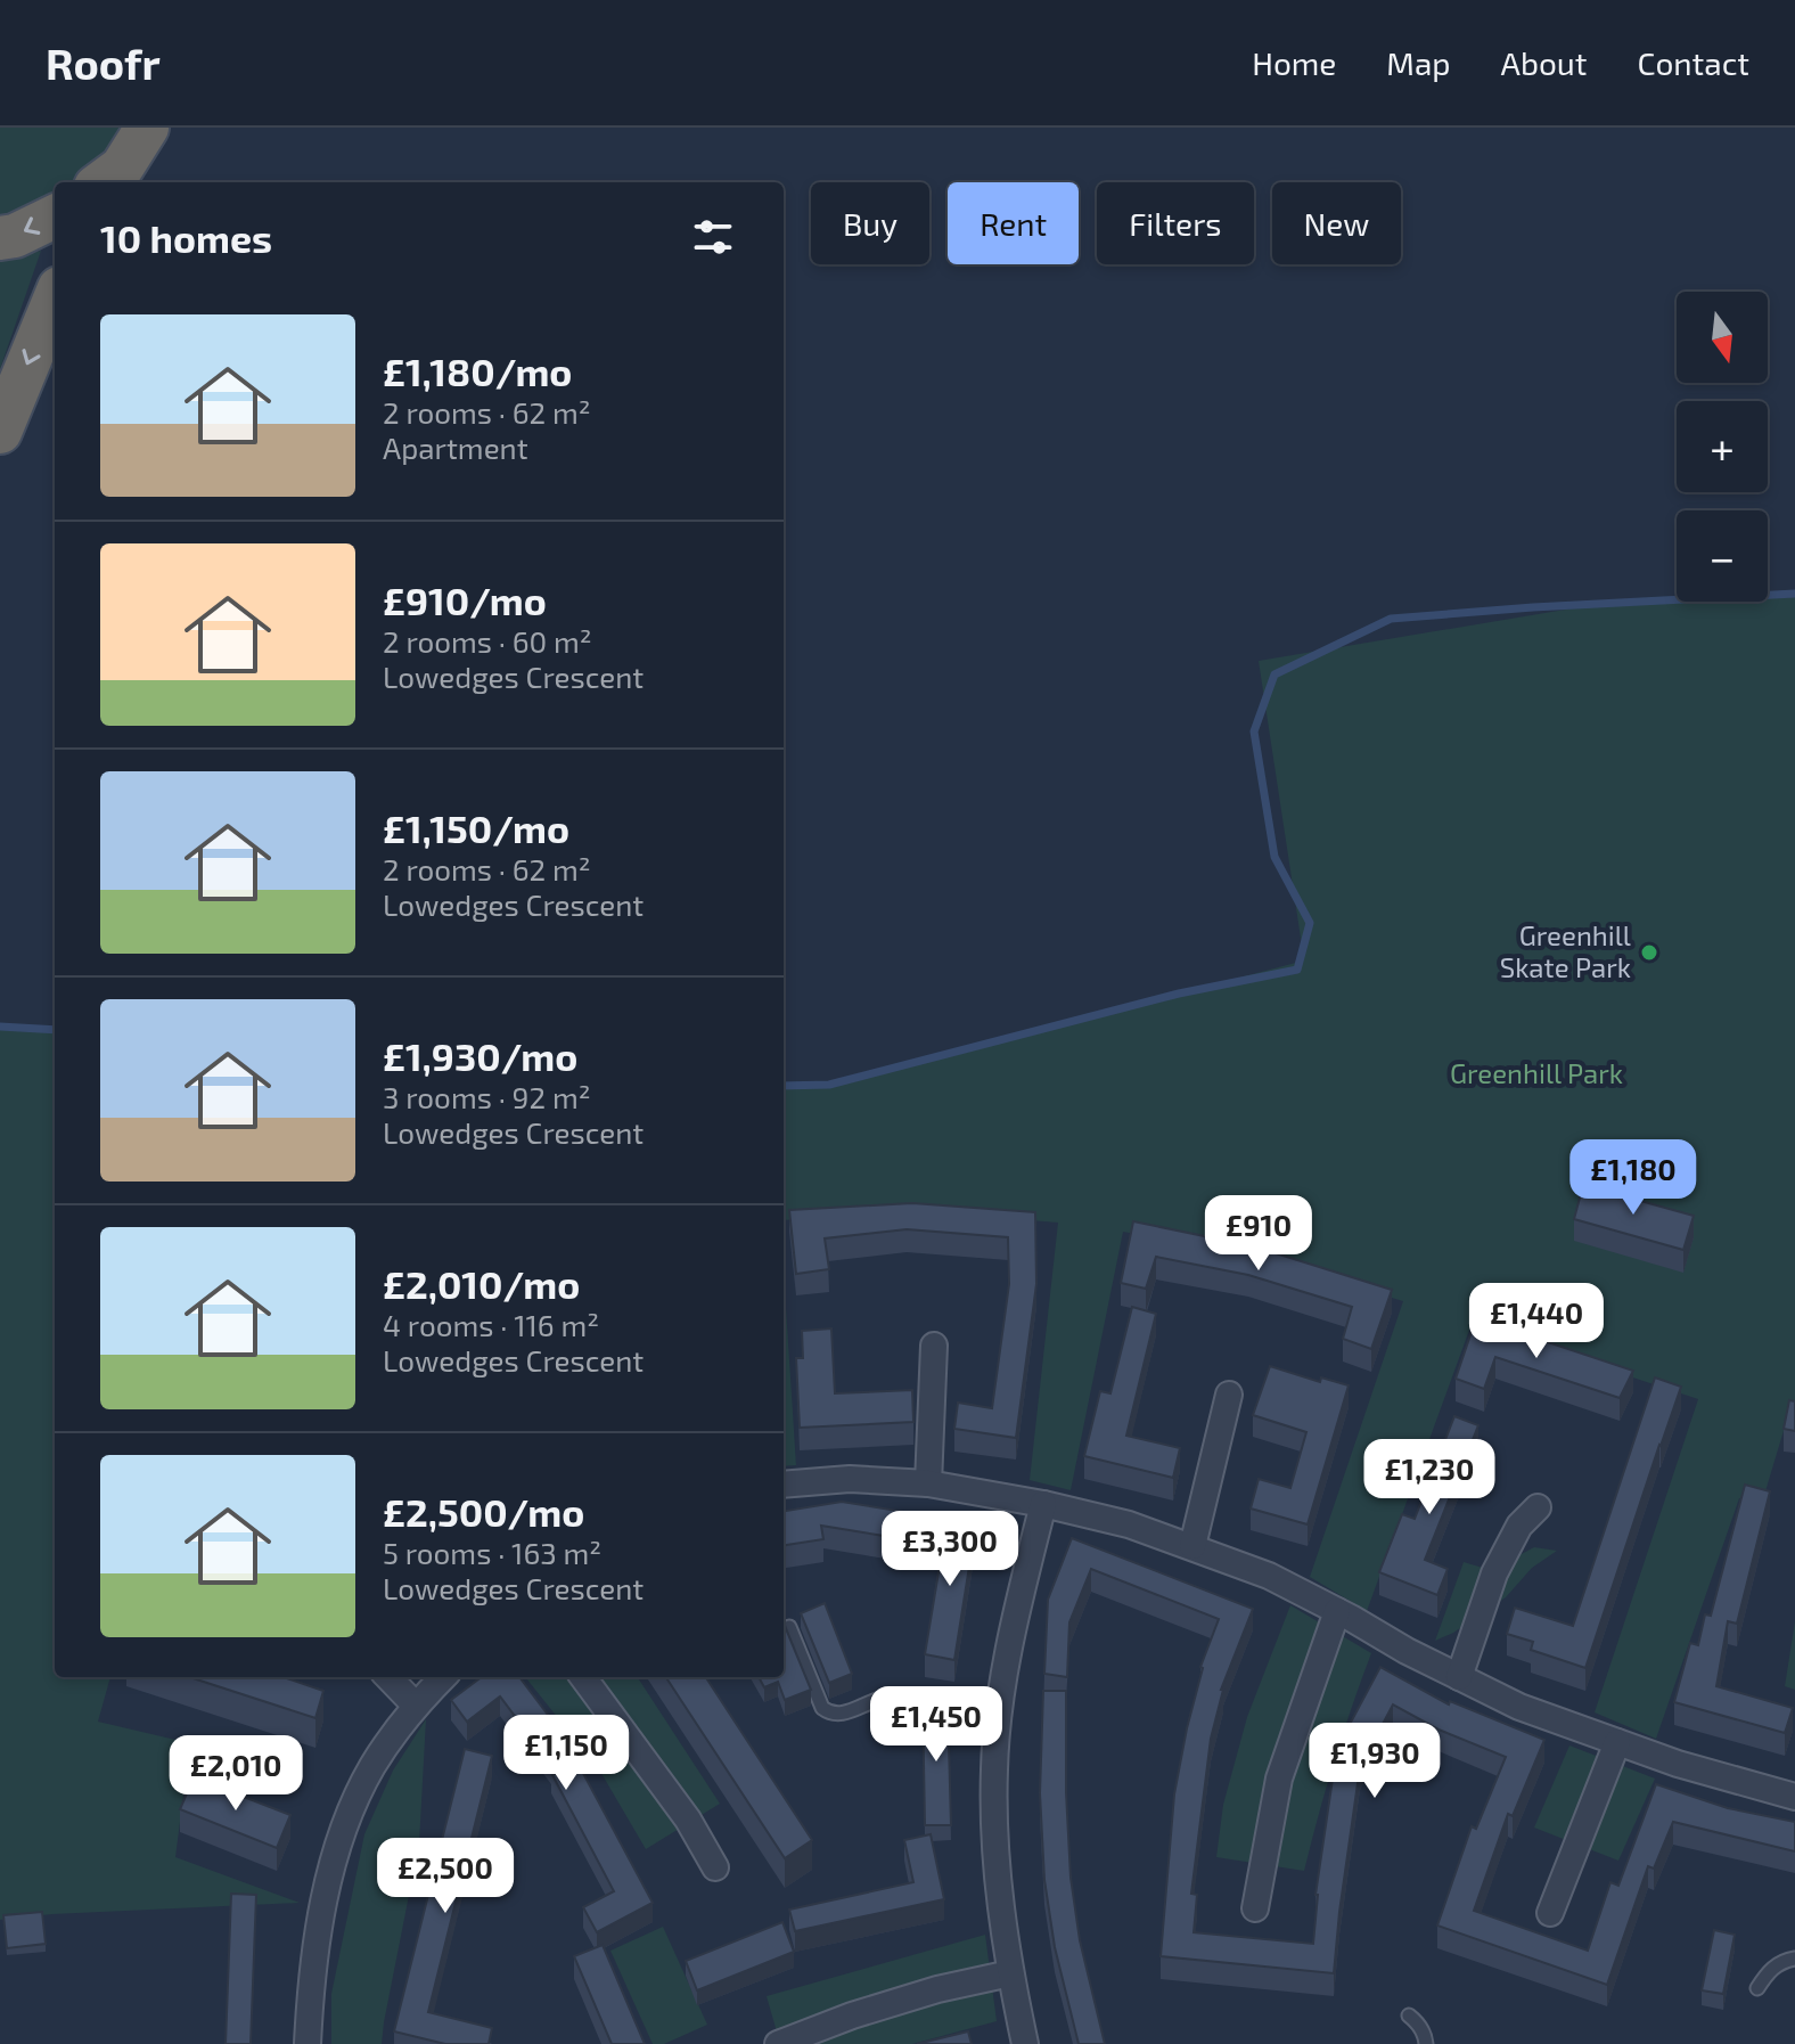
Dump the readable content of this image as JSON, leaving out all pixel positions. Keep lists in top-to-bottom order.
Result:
{
  "parks": ["Greenhill Park"],
  "places": ["Greenhill Skate Park"],
  "north": "bottom",
  "page": {
    "header": "Roofr",
    "nav": [
      "Home",
      "Map",
      "About",
      "Contact"
    ],
    "chip": [
      "Buy",
      "Rent",
      "Filters",
      "New"
    ],
    "heading": "10 homes",
    "map_buttons": ["+", "−"],
    "list": [
      {
        "name": "£1,180/mo",
        "note": "2 rooms · 62 m² · Apartment"
      },
      {
        "name": "£910/mo",
        "note": "2 rooms · 60 m² · Lowedges Crescent"
      },
      {
        "name": "£1,150/mo",
        "note": "2 rooms · 62 m² · Lowedges Crescent"
      },
      {
        "name": "£1,930/mo",
        "note": "3 rooms · 92 m² · Lowedges Crescent"
      },
      {
        "name": "£2,010/mo",
        "note": "4 rooms · 116 m² · Lowedges Crescent"
      },
      {
        "name": "£2,500/mo",
        "note": "5 rooms · 163 m² · Lowedges Crescent"
      }
    ],
    "price": [
      "£1,180",
      "£910",
      "£1,440",
      "£1,230",
      "£3,300",
      "£1,450",
      "£1,150",
      "£1,930",
      "£2,010",
      "£2,500"
    ]
  }
}
